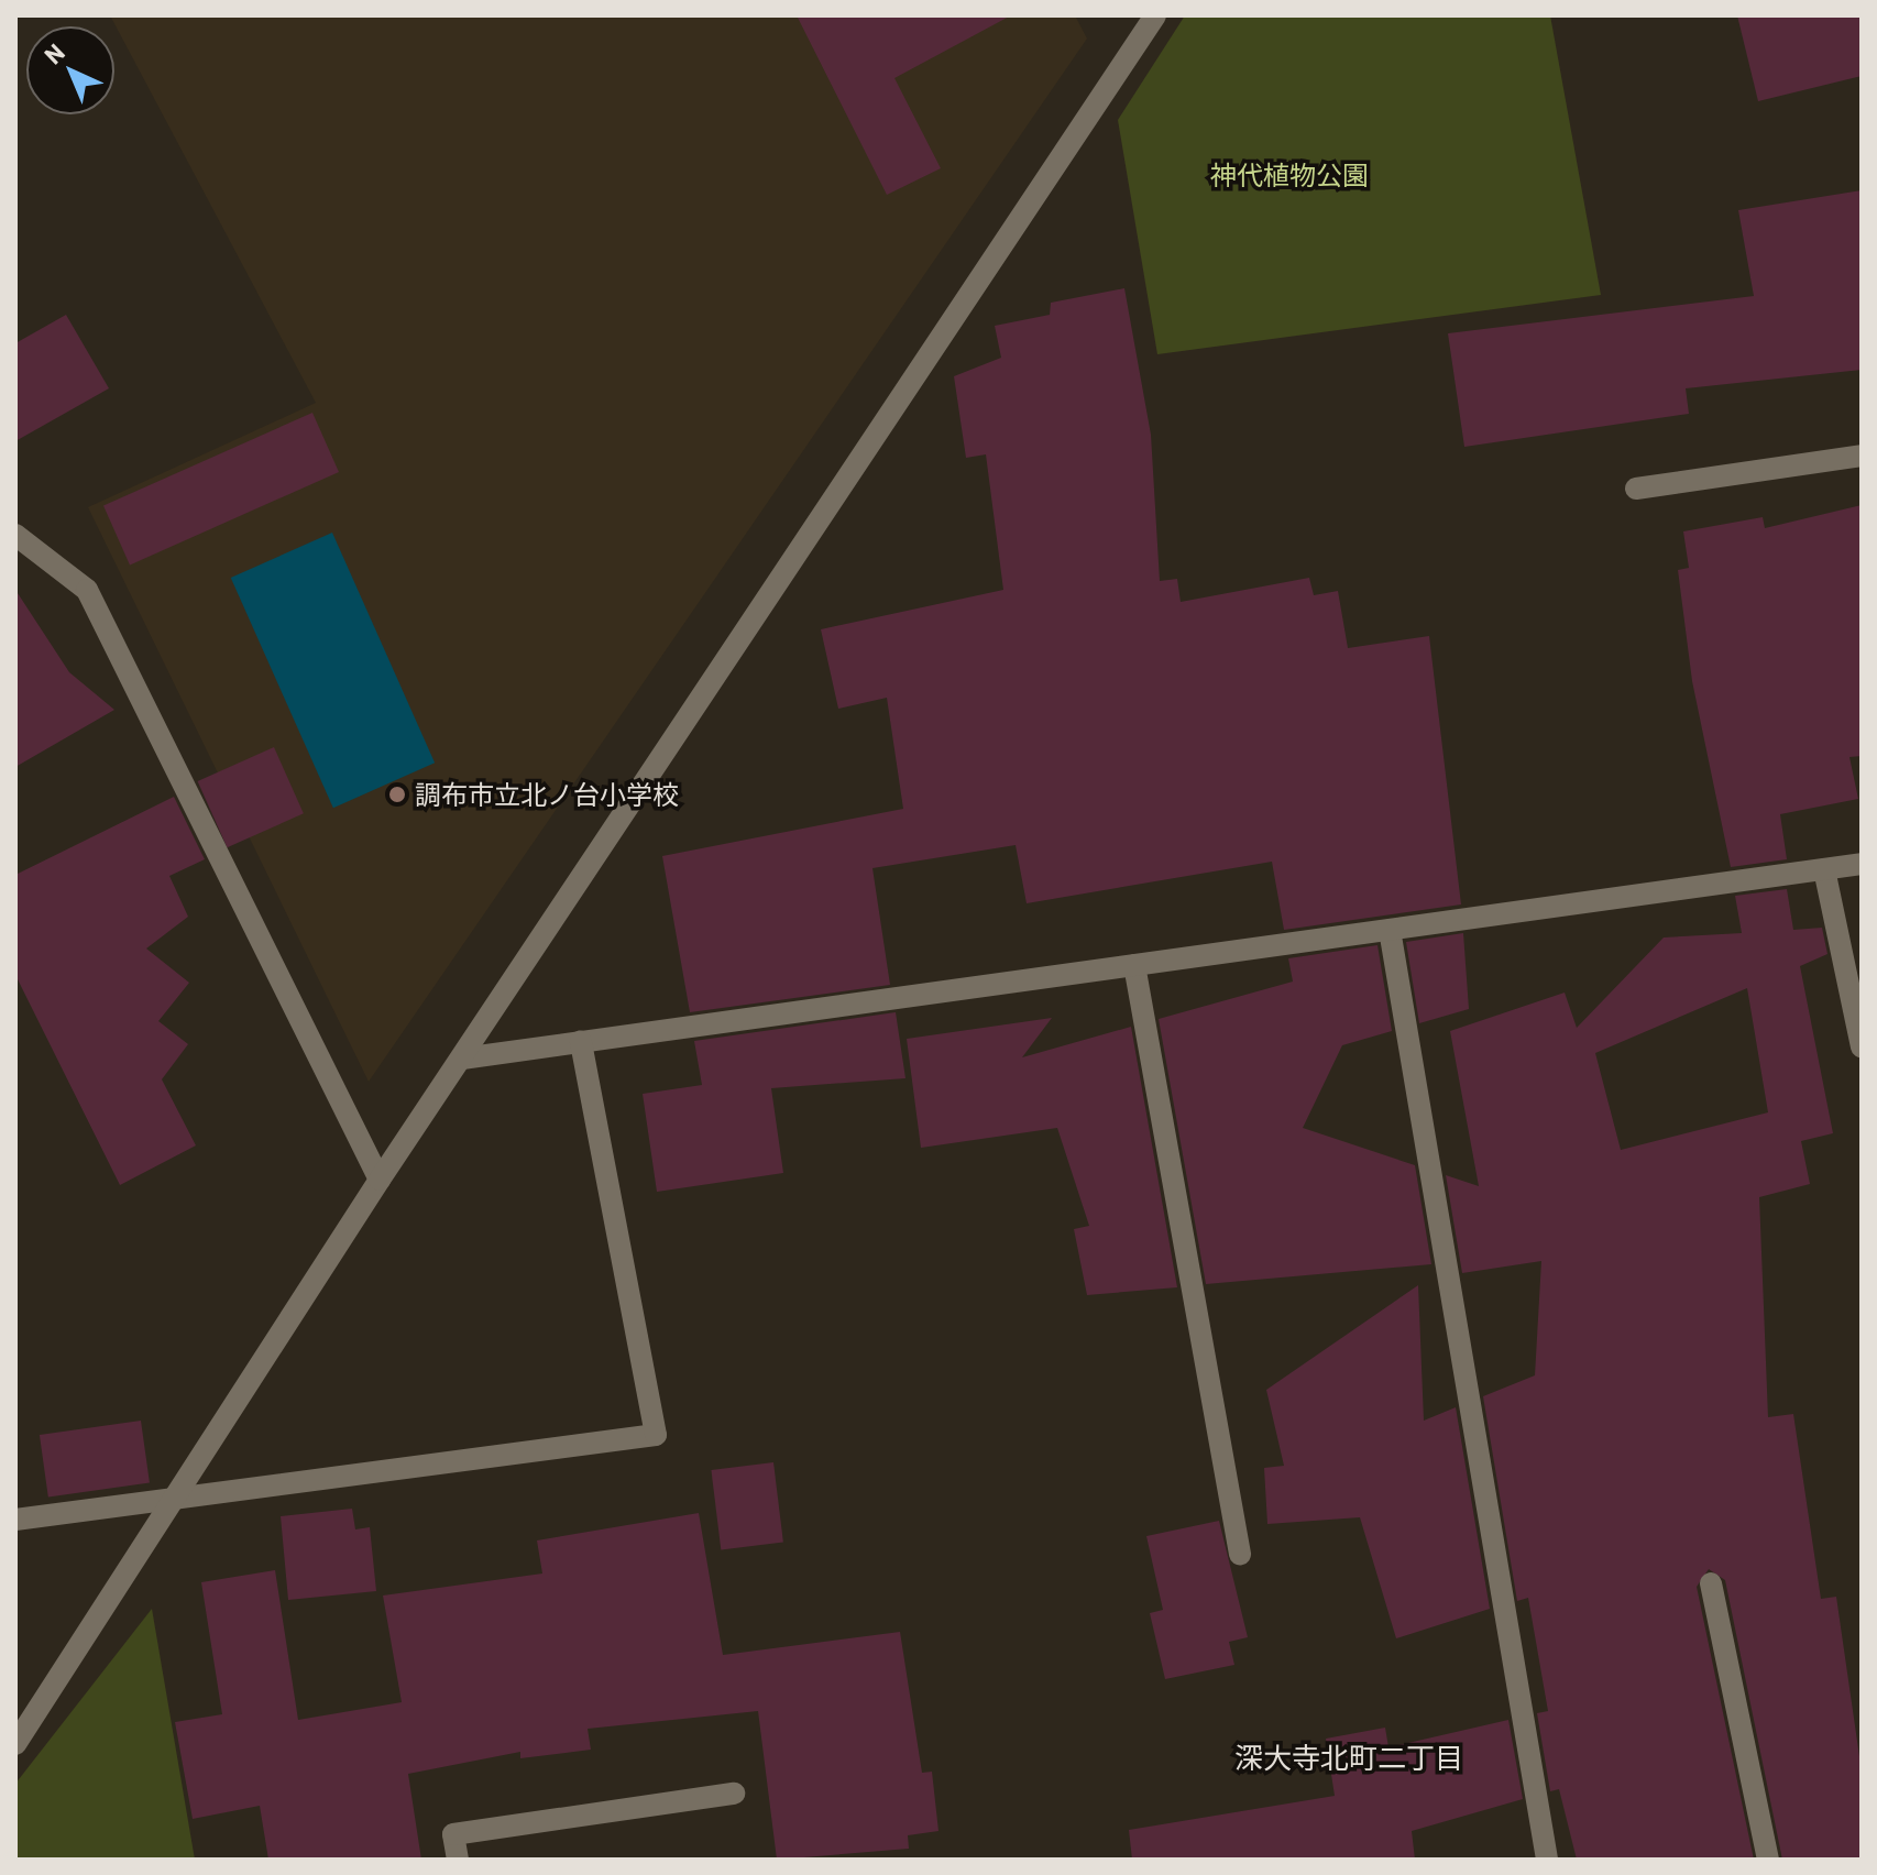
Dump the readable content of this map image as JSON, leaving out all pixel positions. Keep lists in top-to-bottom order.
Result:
{
  "districts": ["深大寺北町二丁目"],
  "parks": ["神代植物公園"],
  "places": ["調布市立北ノ台小学校"],
  "north": "top left"
}
